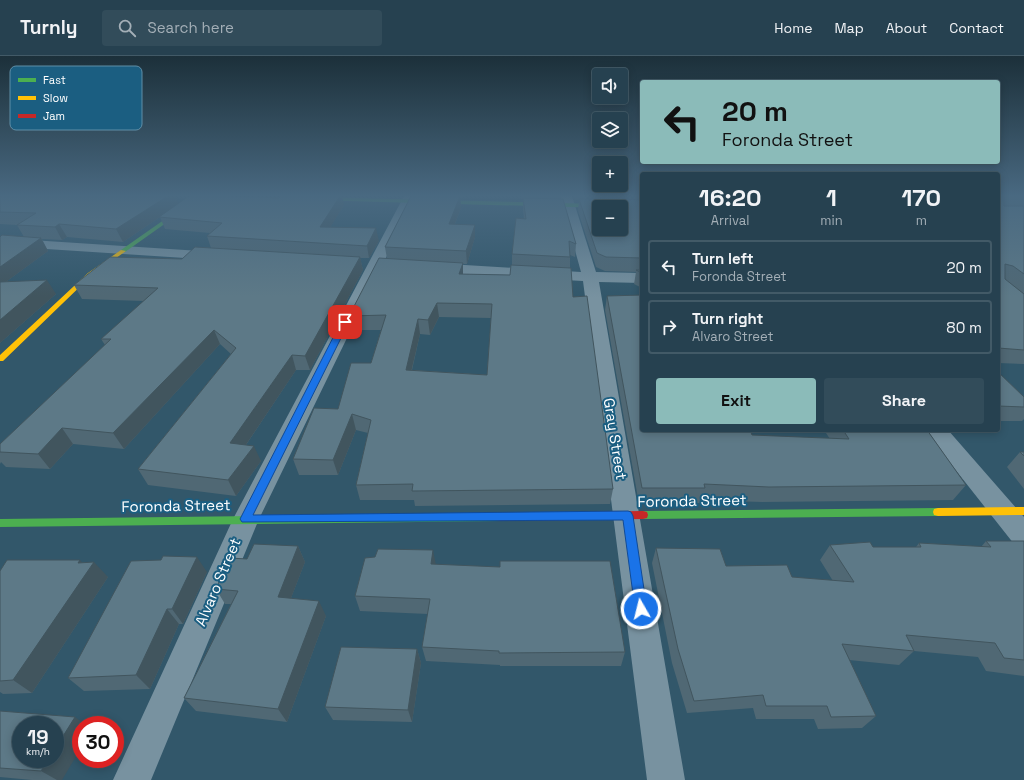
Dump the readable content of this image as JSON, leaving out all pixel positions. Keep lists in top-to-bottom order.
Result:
{
  "streets": {
    "main road": ["Foronda Street"],
    "street": ["Gray Street", "Alvaro Street"]
  },
  "crossings": [
    ["Gray Street", "Foronda Street"],
    ["Foronda Street", "Alvaro Street"]
  ],
  "legend": ["Fast", "Slow", "Jam"],
  "page": {
    "header": "Turnly",
    "search": "Search here",
    "nav": [
      "Home",
      "Map",
      "About",
      "Contact"
    ],
    "map_buttons": ["+", "−"],
    "turn": ["20 m", "Foronda Street"],
    "eta": [
      "16:20",
      "Arrival",
      "1",
      "min",
      "170",
      "m"
    ],
    "list": [
      {
        "name": "Turn left",
        "note": "Foronda Street",
        "value": "20 m"
      },
      {
        "name": "Turn right",
        "note": "Alvaro Street",
        "value": "80 m"
      }
    ],
    "buttons": ["Exit", "Share"],
    "speed": "19 km/h",
    "limit": "30"
  }
}
